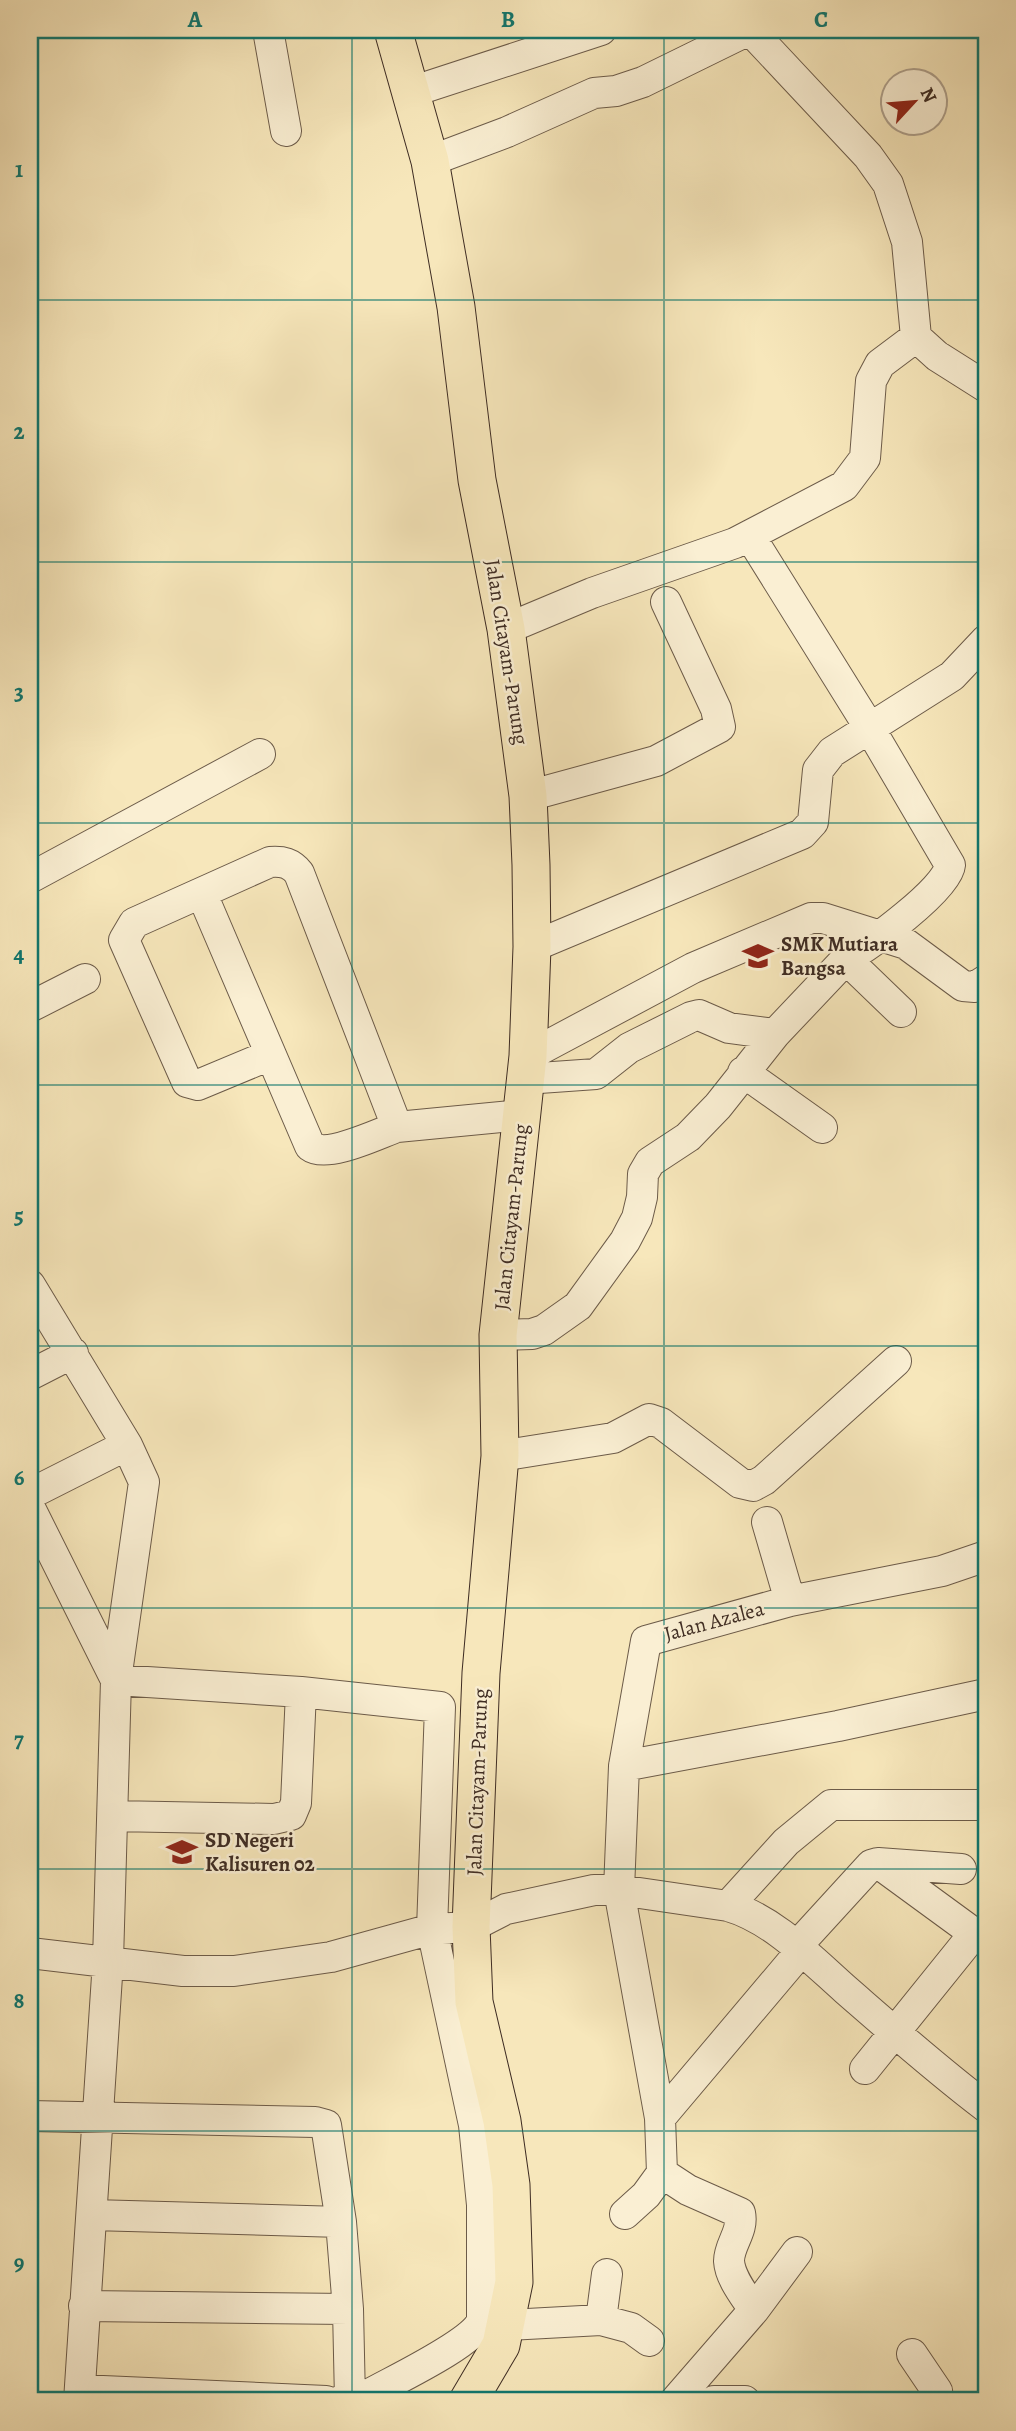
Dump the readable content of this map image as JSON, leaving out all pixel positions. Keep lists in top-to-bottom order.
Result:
{
  "streets": {
    "main road": ["Jalan Citayam-Parung"],
    "street": ["Jalan Azalea"]
  },
  "places": {
    "school or university": ["SMK Mutiara Bangsa", "SD Negeri Kalisuren 02"]
  },
  "north": "top right",
  "grid": {
    "columns": ["A", "B", "C"],
    "rows": [
      "1",
      "2",
      "3",
      "4",
      "5",
      "6",
      "7",
      "8",
      "9"
    ]
  }
}
